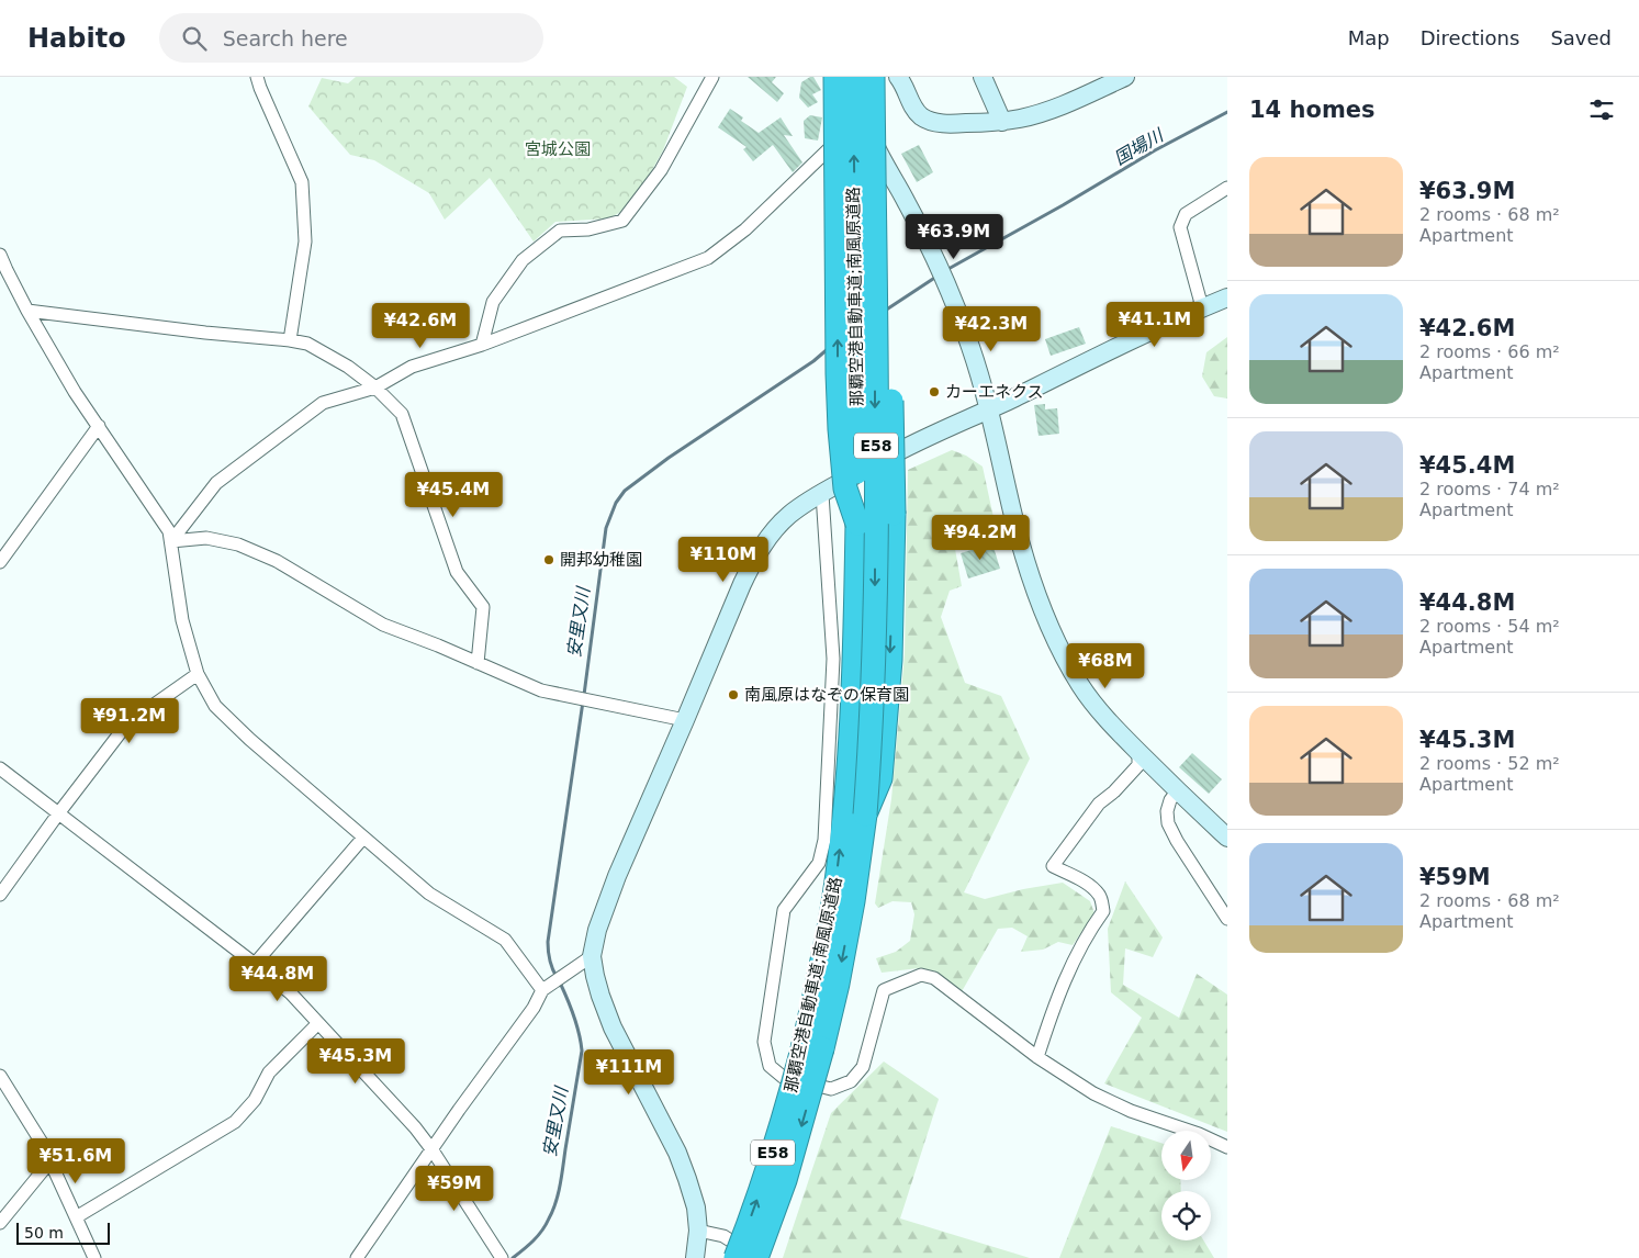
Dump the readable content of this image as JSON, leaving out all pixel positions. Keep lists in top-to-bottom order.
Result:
{
  "streets": {
    "highway": ["那覇空港自動車道;南風原道路", "E58"]
  },
  "water": ["国場川", "安里又川"],
  "parks": ["宮城公園"],
  "places": ["カーエネクス", "開邦幼稚園", "南風原はなぞの保育園"],
  "scale_bar": "50 m",
  "north": "bottom",
  "page": {
    "header": "Habito",
    "search": "Search here",
    "nav": ["Map", "Directions", "Saved"],
    "heading": "14 homes",
    "list": [
      {
        "name": "¥63.9M",
        "note": "2 rooms · 68 m² · Apartment"
      },
      {
        "name": "¥42.6M",
        "note": "2 rooms · 66 m² · Apartment"
      },
      {
        "name": "¥45.4M",
        "note": "2 rooms · 74 m² · Apartment"
      },
      {
        "name": "¥44.8M",
        "note": "2 rooms · 54 m² · Apartment"
      },
      {
        "name": "¥45.3M",
        "note": "2 rooms · 52 m² · Apartment"
      },
      {
        "name": "¥59M",
        "note": "2 rooms · 68 m² · Apartment"
      }
    ],
    "price": [
      "¥63.9M",
      "¥41.1M",
      "¥42.6M",
      "¥42.3M",
      "¥45.4M",
      "¥94.2M",
      "¥110M",
      "¥68M",
      "¥91.2M",
      "¥44.8M",
      "¥45.3M",
      "¥111M",
      "¥51.6M",
      "¥59M"
    ],
    "scale": "50 m"
  }
}
